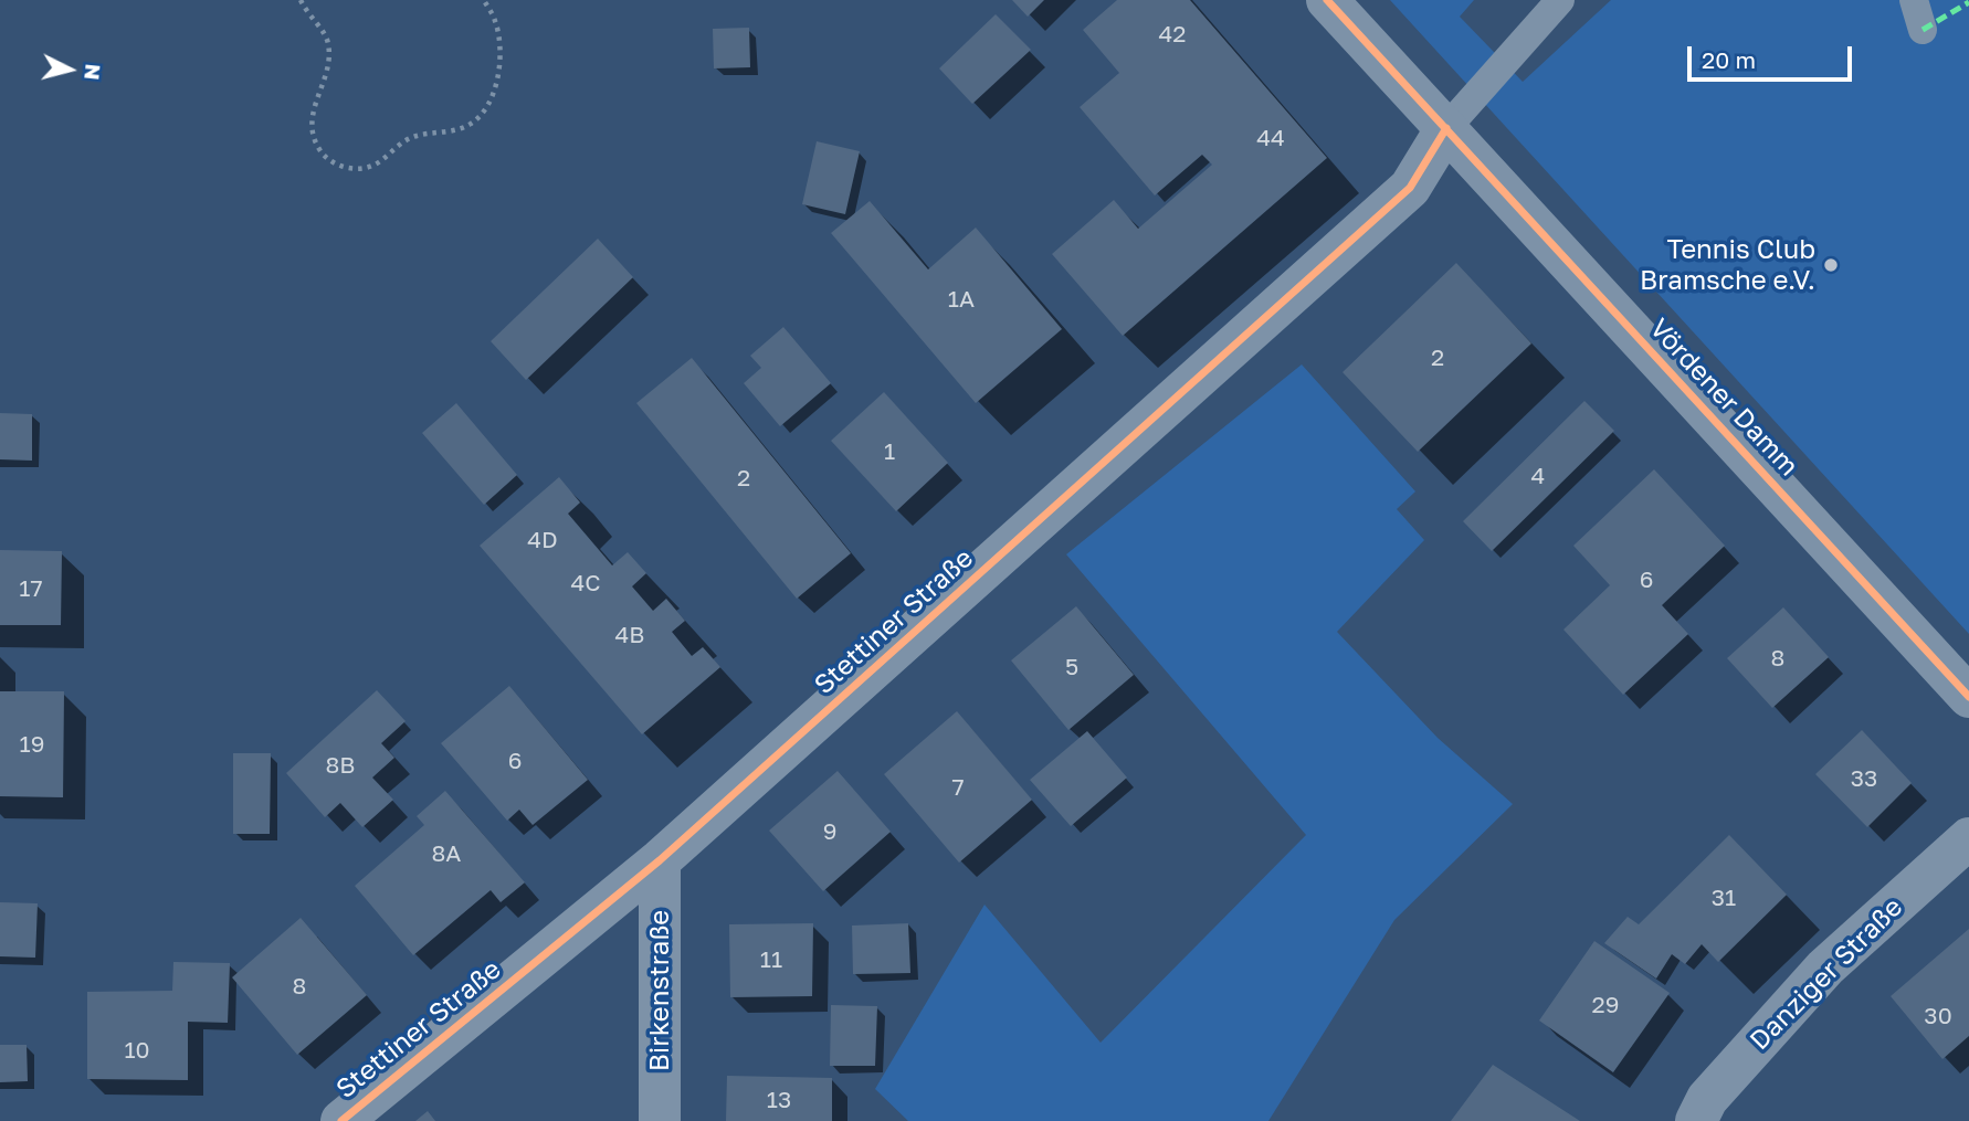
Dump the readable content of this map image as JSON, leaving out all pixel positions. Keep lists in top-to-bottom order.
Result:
{
  "streets": {
    "street": [
      "Vördener Damm",
      "Stettiner Straße",
      "Danziger Straße",
      "Birkenstraße"
    ]
  },
  "crossings": [
    ["Vördener Damm", "Stettiner Straße"],
    ["Stettiner Straße", "Birkenstraße"]
  ],
  "places": ["Tennis Club Bramsche e.V."],
  "house_numbers": [
    "42",
    "44",
    "1A",
    "2",
    "1",
    "4",
    "2",
    "4D",
    "6",
    "4C",
    "17",
    "4B",
    "8",
    "5",
    "19",
    "6",
    "8B",
    "33",
    "7",
    "9",
    "8A",
    "31",
    "11",
    "8",
    "29",
    "30",
    "10",
    "13"
  ],
  "scale_bar": "20 m",
  "north": "right"
}
